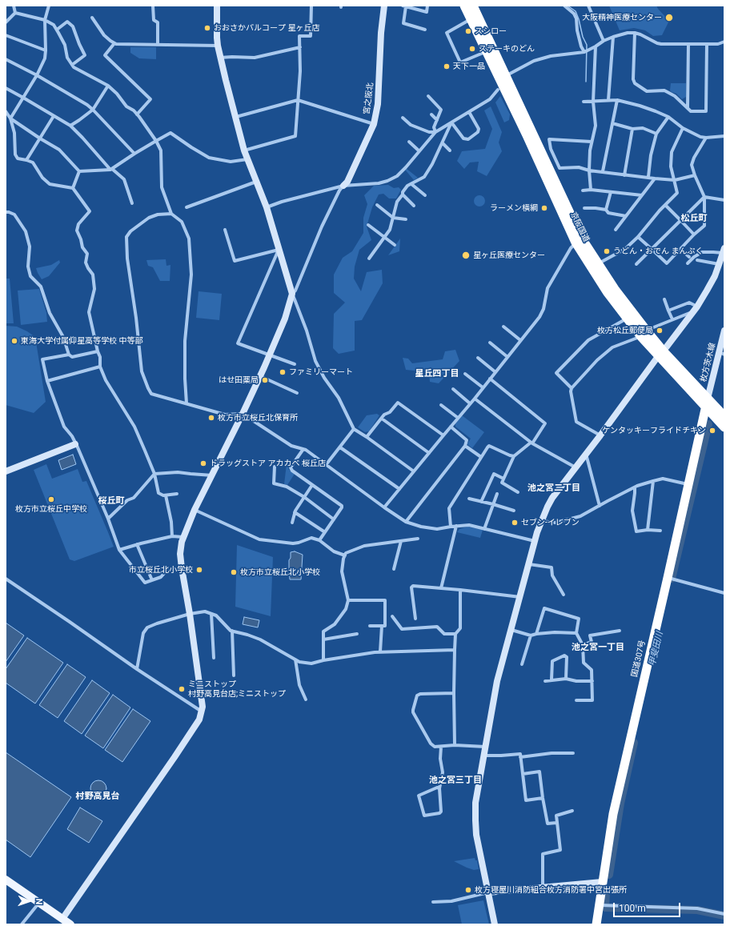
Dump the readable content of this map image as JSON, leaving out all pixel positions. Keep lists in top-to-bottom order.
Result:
{
  "streets": {
    "highway": ["京阪国道", "国道307号"],
    "street": ["宮之阪北", "枚方茨木線"]
  },
  "crossings": [
    ["京阪国道", "枚方茨木線"],
    ["京阪国道", "国道307号"],
    ["枚方茨木線", "国道307号"]
  ],
  "districts": [
    "松丘町",
    "星丘四丁目",
    "池之宮二丁目",
    "桜丘町",
    "池之宮一丁目",
    "池之宮三丁目",
    "村野高見台"
  ],
  "water": ["甲斐田川"],
  "places": [
    "大阪精神医療センター",
    "おおさかパルコープ 星ヶ丘店",
    "スシロー",
    "ステーキのどん",
    "天下一品",
    "ラーメン横綱",
    "うどん・おでん まんぷく",
    "星ヶ丘医療センター",
    "枚方松丘郵便局",
    "東海大学付属仰星高等学校 中等部",
    "ファミリーマート",
    "はせ田薬局",
    "枚方市立桜丘北保育所",
    "ケンタッキーフライドチキン",
    "ドラッグストア アカカベ 桜丘店",
    "枚方市立桜丘中学校",
    "セブン-イレブン",
    "市立桜丘北小学校",
    "枚方市立桜丘北小学校",
    "ミニストップ 村野高見台店;ミニストップ",
    "枚方寝屋川消防組合枚方消防署中宮出張所"
  ],
  "scale_bar": "100 m",
  "north": "right"
}
